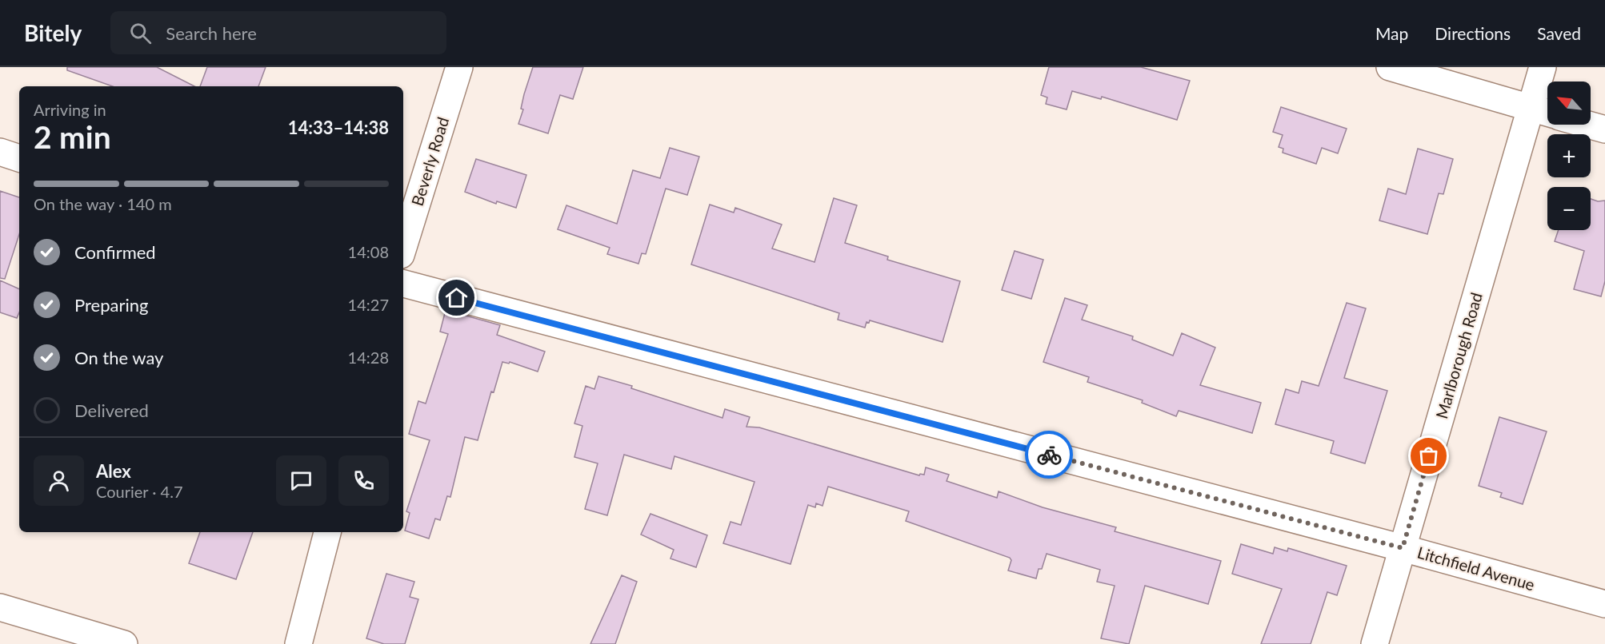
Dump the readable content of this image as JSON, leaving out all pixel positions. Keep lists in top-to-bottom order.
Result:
{
  "streets": {
    "street": ["Beverly Road", "Marlborough Road", "Litchfield Avenue"]
  },
  "crossings": [
    ["Marlborough Road", "Litchfield Avenue"]
  ],
  "north": "top left",
  "page": {
    "header": "Bitely",
    "search": "Search here",
    "nav": ["Map", "Directions", "Saved"],
    "map_buttons": ["+", "−"],
    "heading": ["2 min", "Arriving in", "14:33–14:38"],
    "panel": ["Alex", "Courier · 4.7"],
    "bar": "On the way · 140 m",
    "list": [
      ["Confirmed", "14:08"],
      ["Preparing", "14:27"],
      ["On the way", "14:28"],
      "Delivered"
    ]
  }
}
